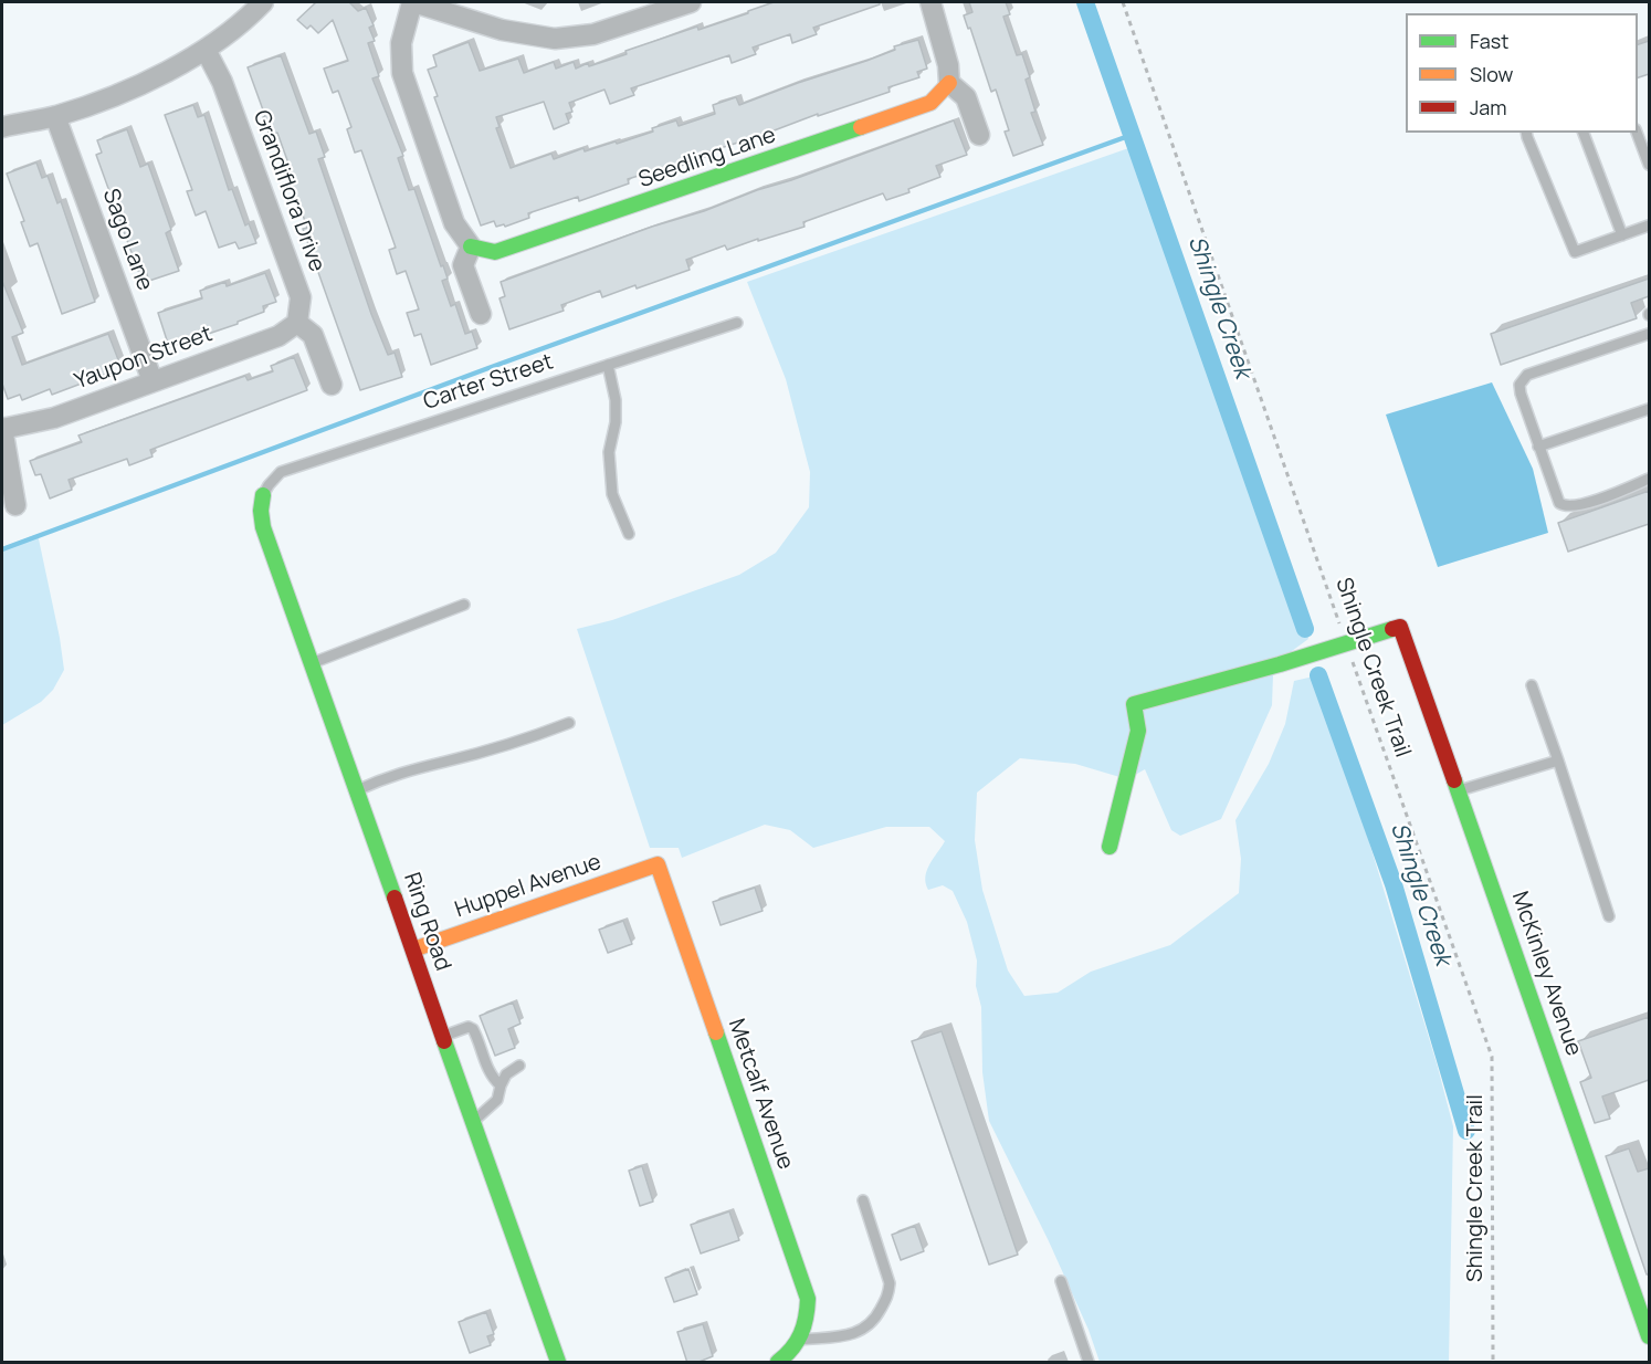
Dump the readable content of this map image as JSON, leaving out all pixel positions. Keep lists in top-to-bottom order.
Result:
{
  "streets": {
    "street": [
      "Seedling Lane",
      "Grandiflora Drive",
      "Sago Lane",
      "Yaupon Street",
      "Huppel Avenue",
      "Ring Road",
      "McKinley Avenue",
      "Metcalf Avenue"
    ],
    "lane": ["Carter Street"],
    "path": ["Shingle Creek Trail"]
  },
  "crossings": [
    ["Grandiflora Drive", "Yaupon Street"],
    ["Sago Lane", "Yaupon Street"],
    ["Carter Street", "Ring Road"],
    ["Shingle Creek Trail", "McKinley Avenue"],
    ["Huppel Avenue", "Ring Road"],
    ["Huppel Avenue", "Metcalf Avenue"]
  ],
  "water": ["Shingle Creek"],
  "legend": ["Fast", "Slow", "Jam"]
}
